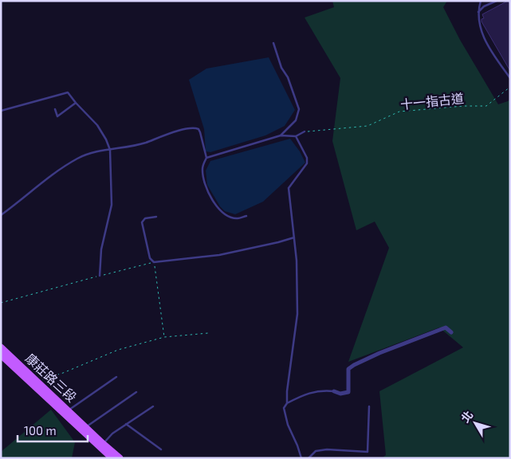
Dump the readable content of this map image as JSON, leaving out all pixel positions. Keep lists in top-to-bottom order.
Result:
{
  "streets": {
    "main road": ["康莊路三段"],
    "path": ["十一指古道"]
  },
  "scale_bar": "100 m",
  "north": "top left"
}
